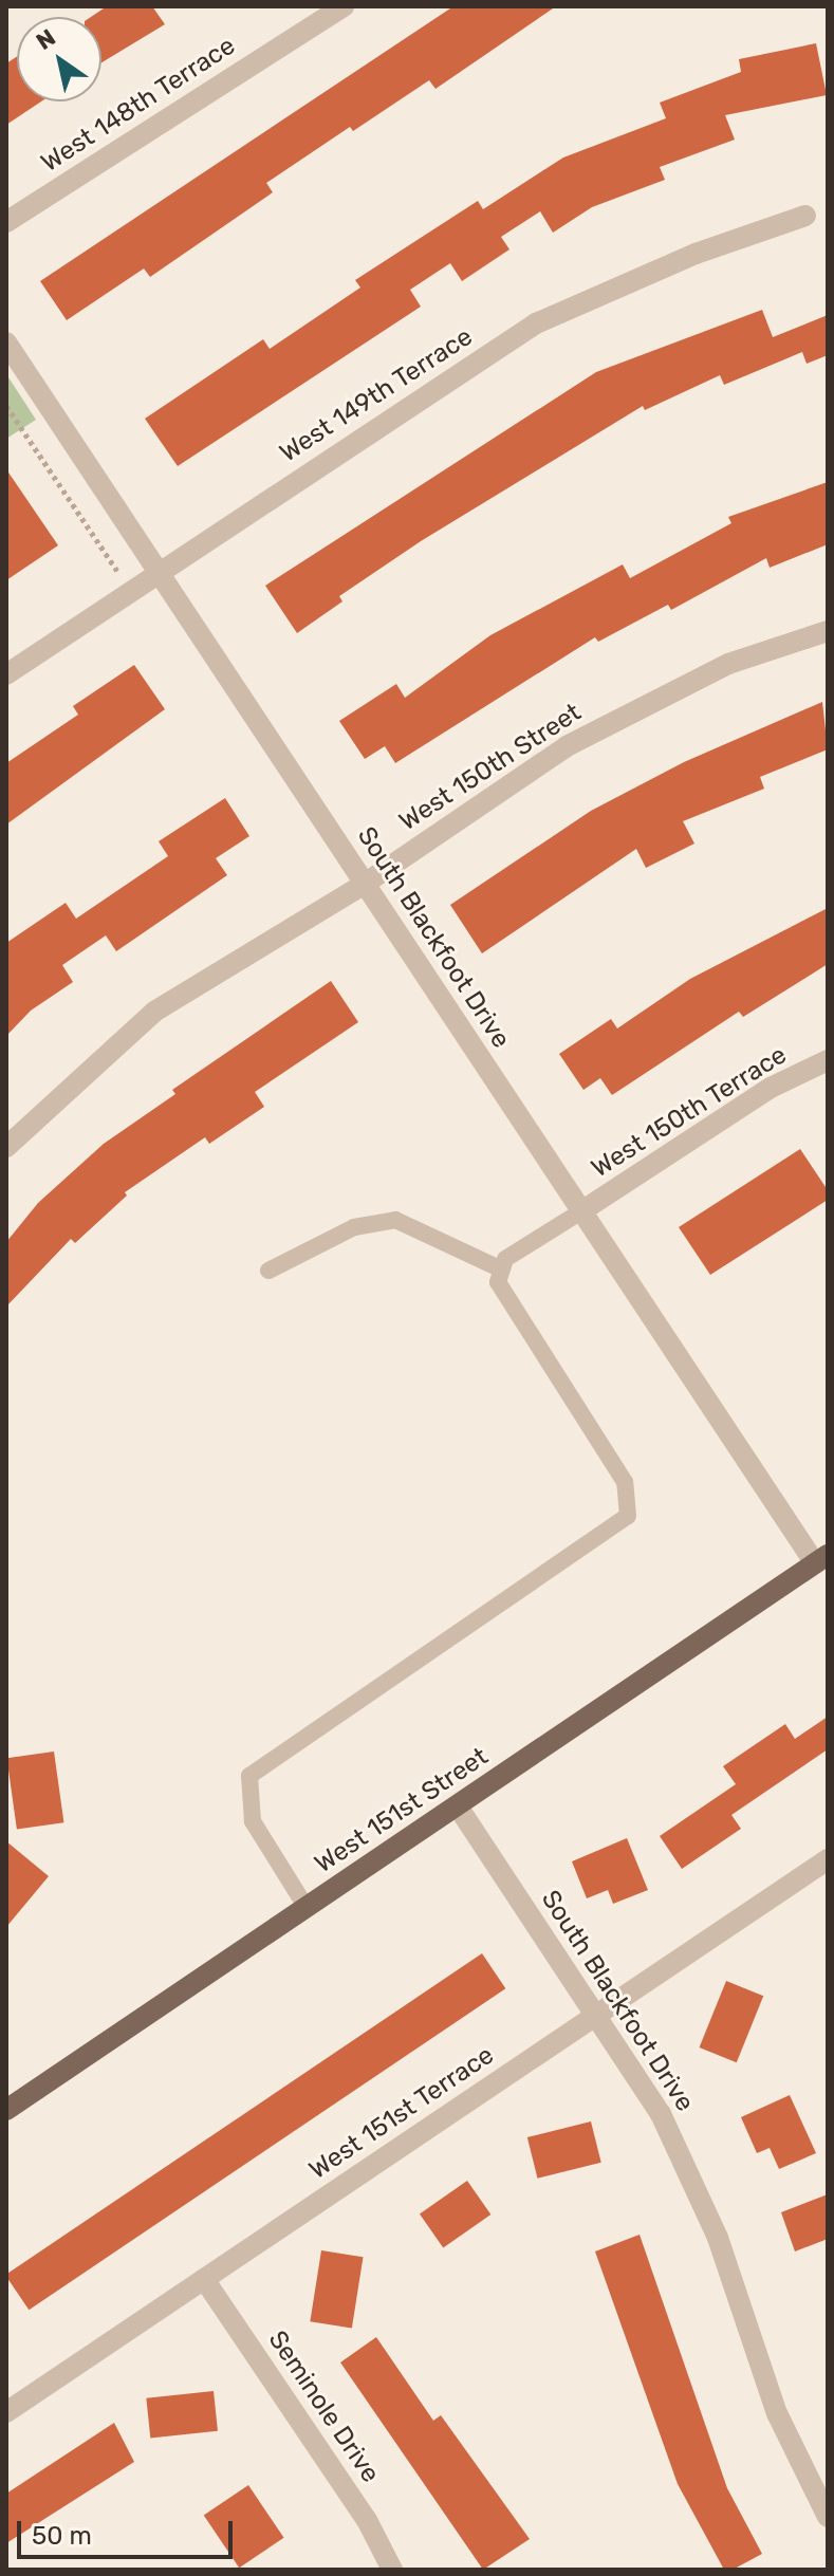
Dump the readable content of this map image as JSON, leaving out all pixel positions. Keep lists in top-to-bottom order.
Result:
{
  "streets": {
    "main road": ["West 151st Street"],
    "street": [
      "West 148th Terrace",
      "West 149th Terrace",
      "West 150th Street",
      "South Blackfoot Drive",
      "West 150th Terrace",
      "West 151st Terrace",
      "Seminole Drive"
    ]
  },
  "crossings": [
    ["West 149th Terrace", "South Blackfoot Drive"],
    ["West 150th Street", "South Blackfoot Drive"],
    ["South Blackfoot Drive", "West 150th Terrace"],
    ["South Blackfoot Drive", "West 151st Street"],
    ["South Blackfoot Drive", "West 151st Terrace"],
    ["West 151st Terrace", "Seminole Drive"]
  ],
  "scale_bar": "50 m",
  "north": "top left"
}
